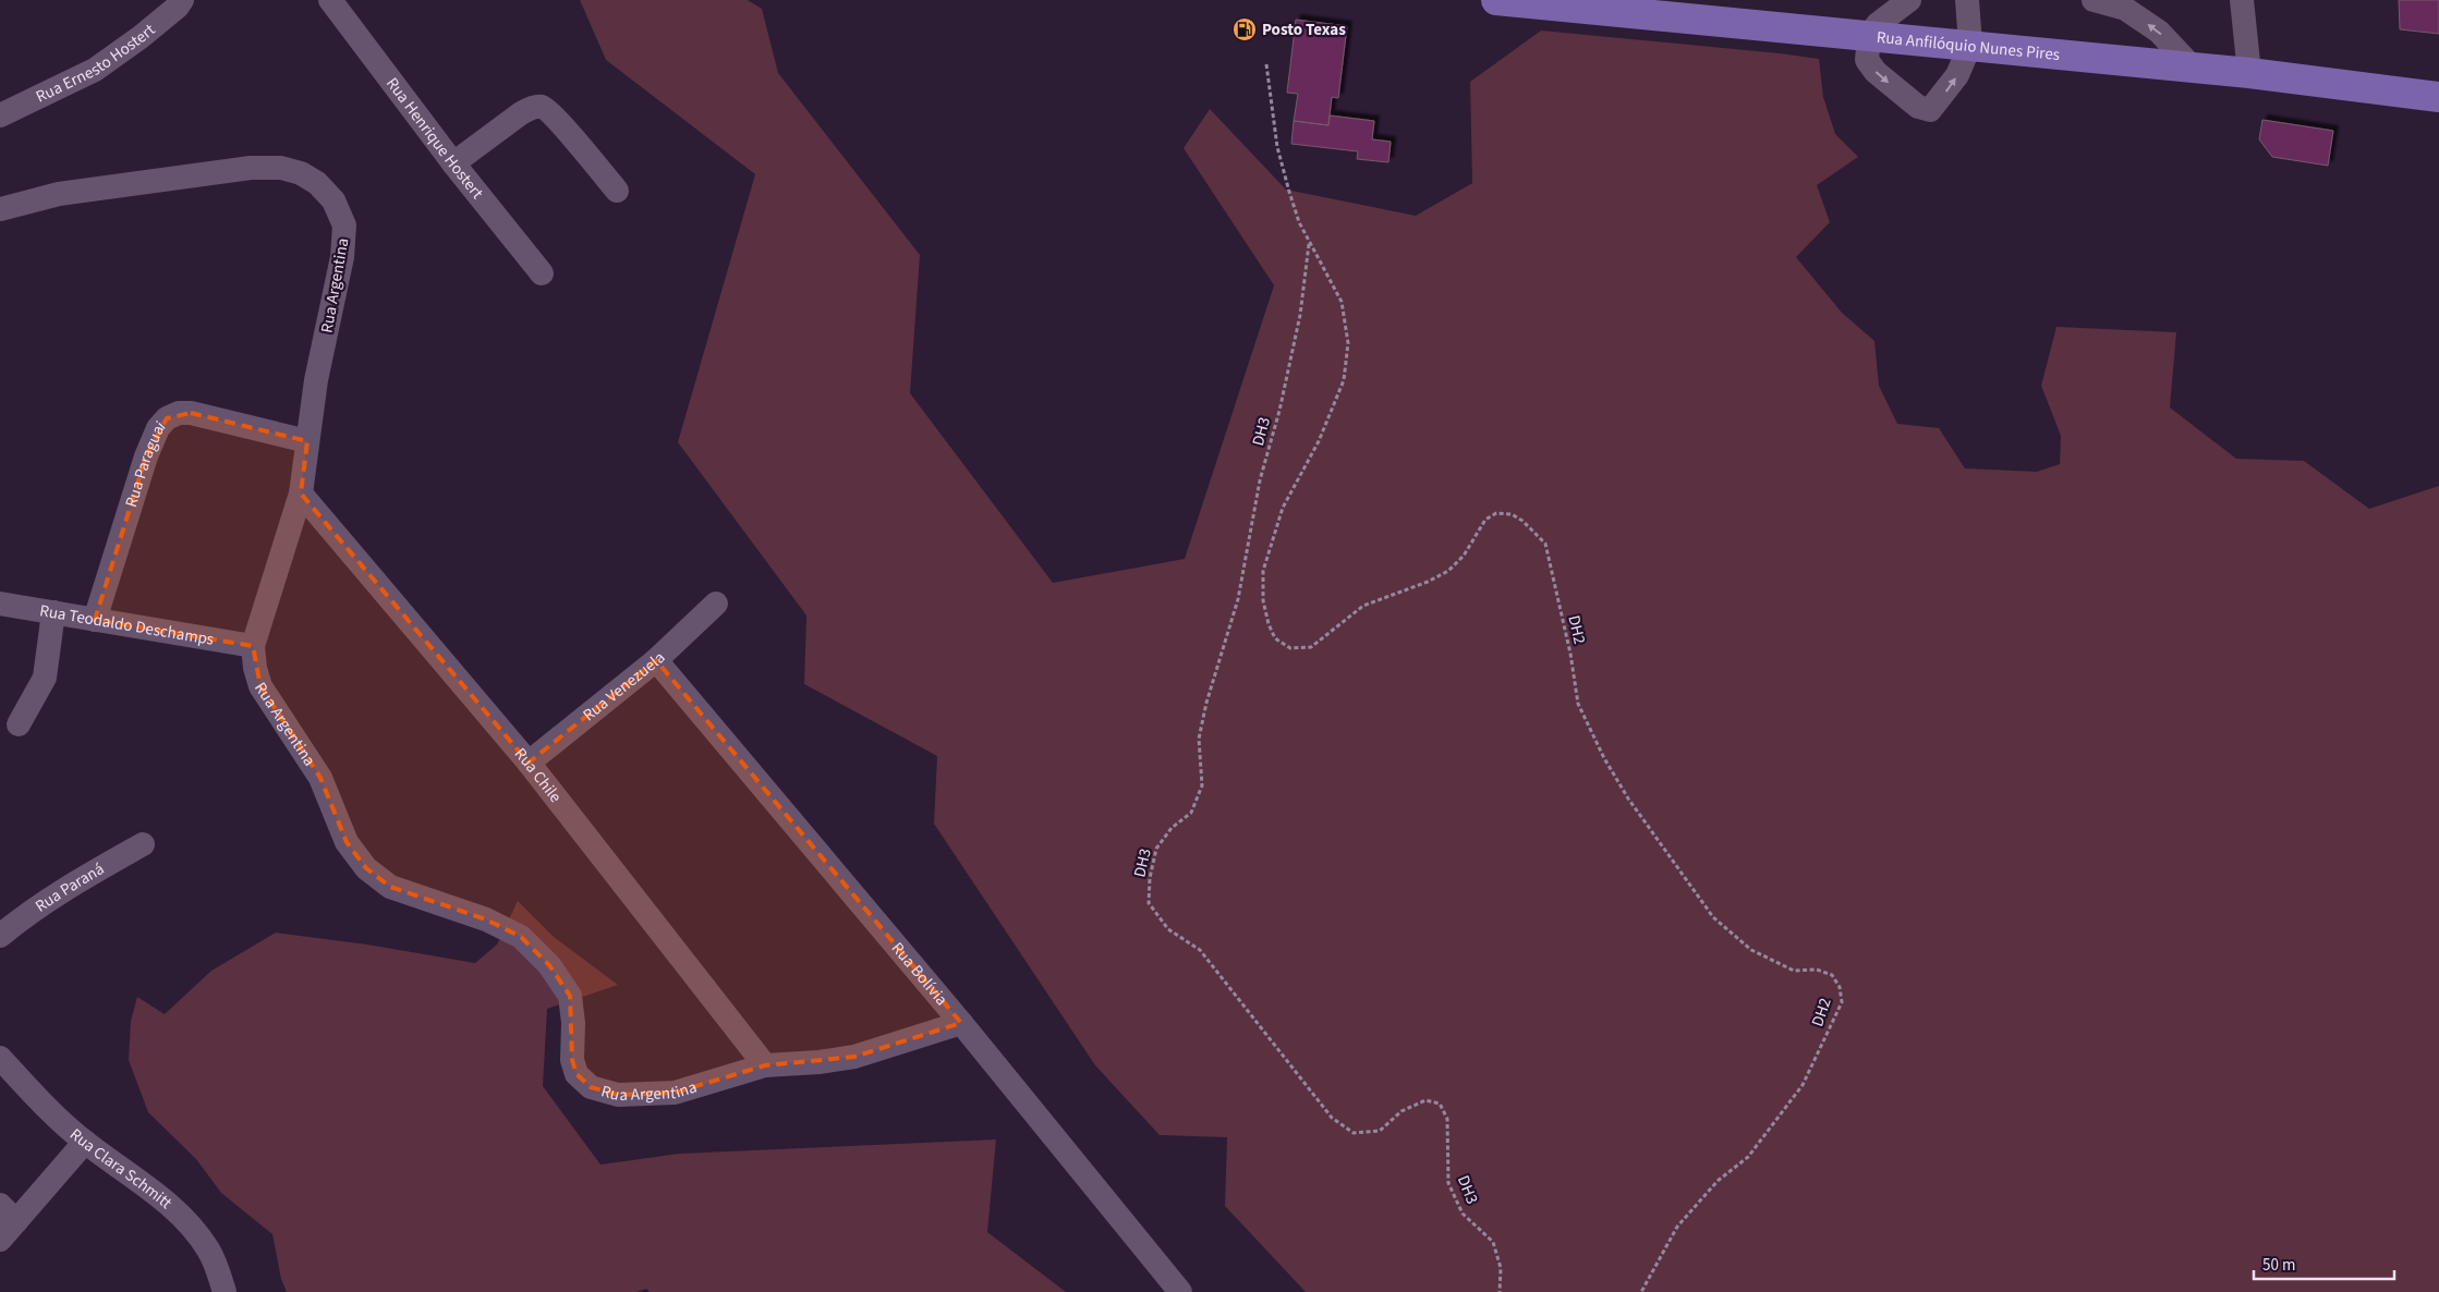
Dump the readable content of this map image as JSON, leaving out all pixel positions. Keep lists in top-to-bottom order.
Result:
{
  "streets": {
    "main road": ["Rua Anfilóquio Nunes Pires"],
    "street": [
      "Rua Ernesto Hostert",
      "Rua Henrique Hostert",
      "Rua Argentina",
      "Rua Paraguai",
      "Rua Teodaldo Deschamps",
      "Rua Venezuela",
      "Rua Chile",
      "Rua Paraná",
      "Rua Bolívia",
      "Rua Clara Schmitt"
    ],
    "path": ["DH3", "DH2"]
  },
  "crossings": [
    ["Rua Argentina", "Rua Paraguai"],
    ["Rua Argentina", "Rua Teodaldo Deschamps"],
    ["Rua Argentina", "Rua Chile"],
    ["Rua Argentina", "Rua Bolívia"],
    ["DH3", "DH2"],
    ["Rua Paraguai", "Rua Teodaldo Deschamps"],
    ["Rua Venezuela", "Rua Chile"],
    ["Rua Venezuela", "Rua Bolívia"]
  ],
  "places": {
    "fuel station": ["Posto Texas"]
  },
  "scale_bar": "50 m"
}
